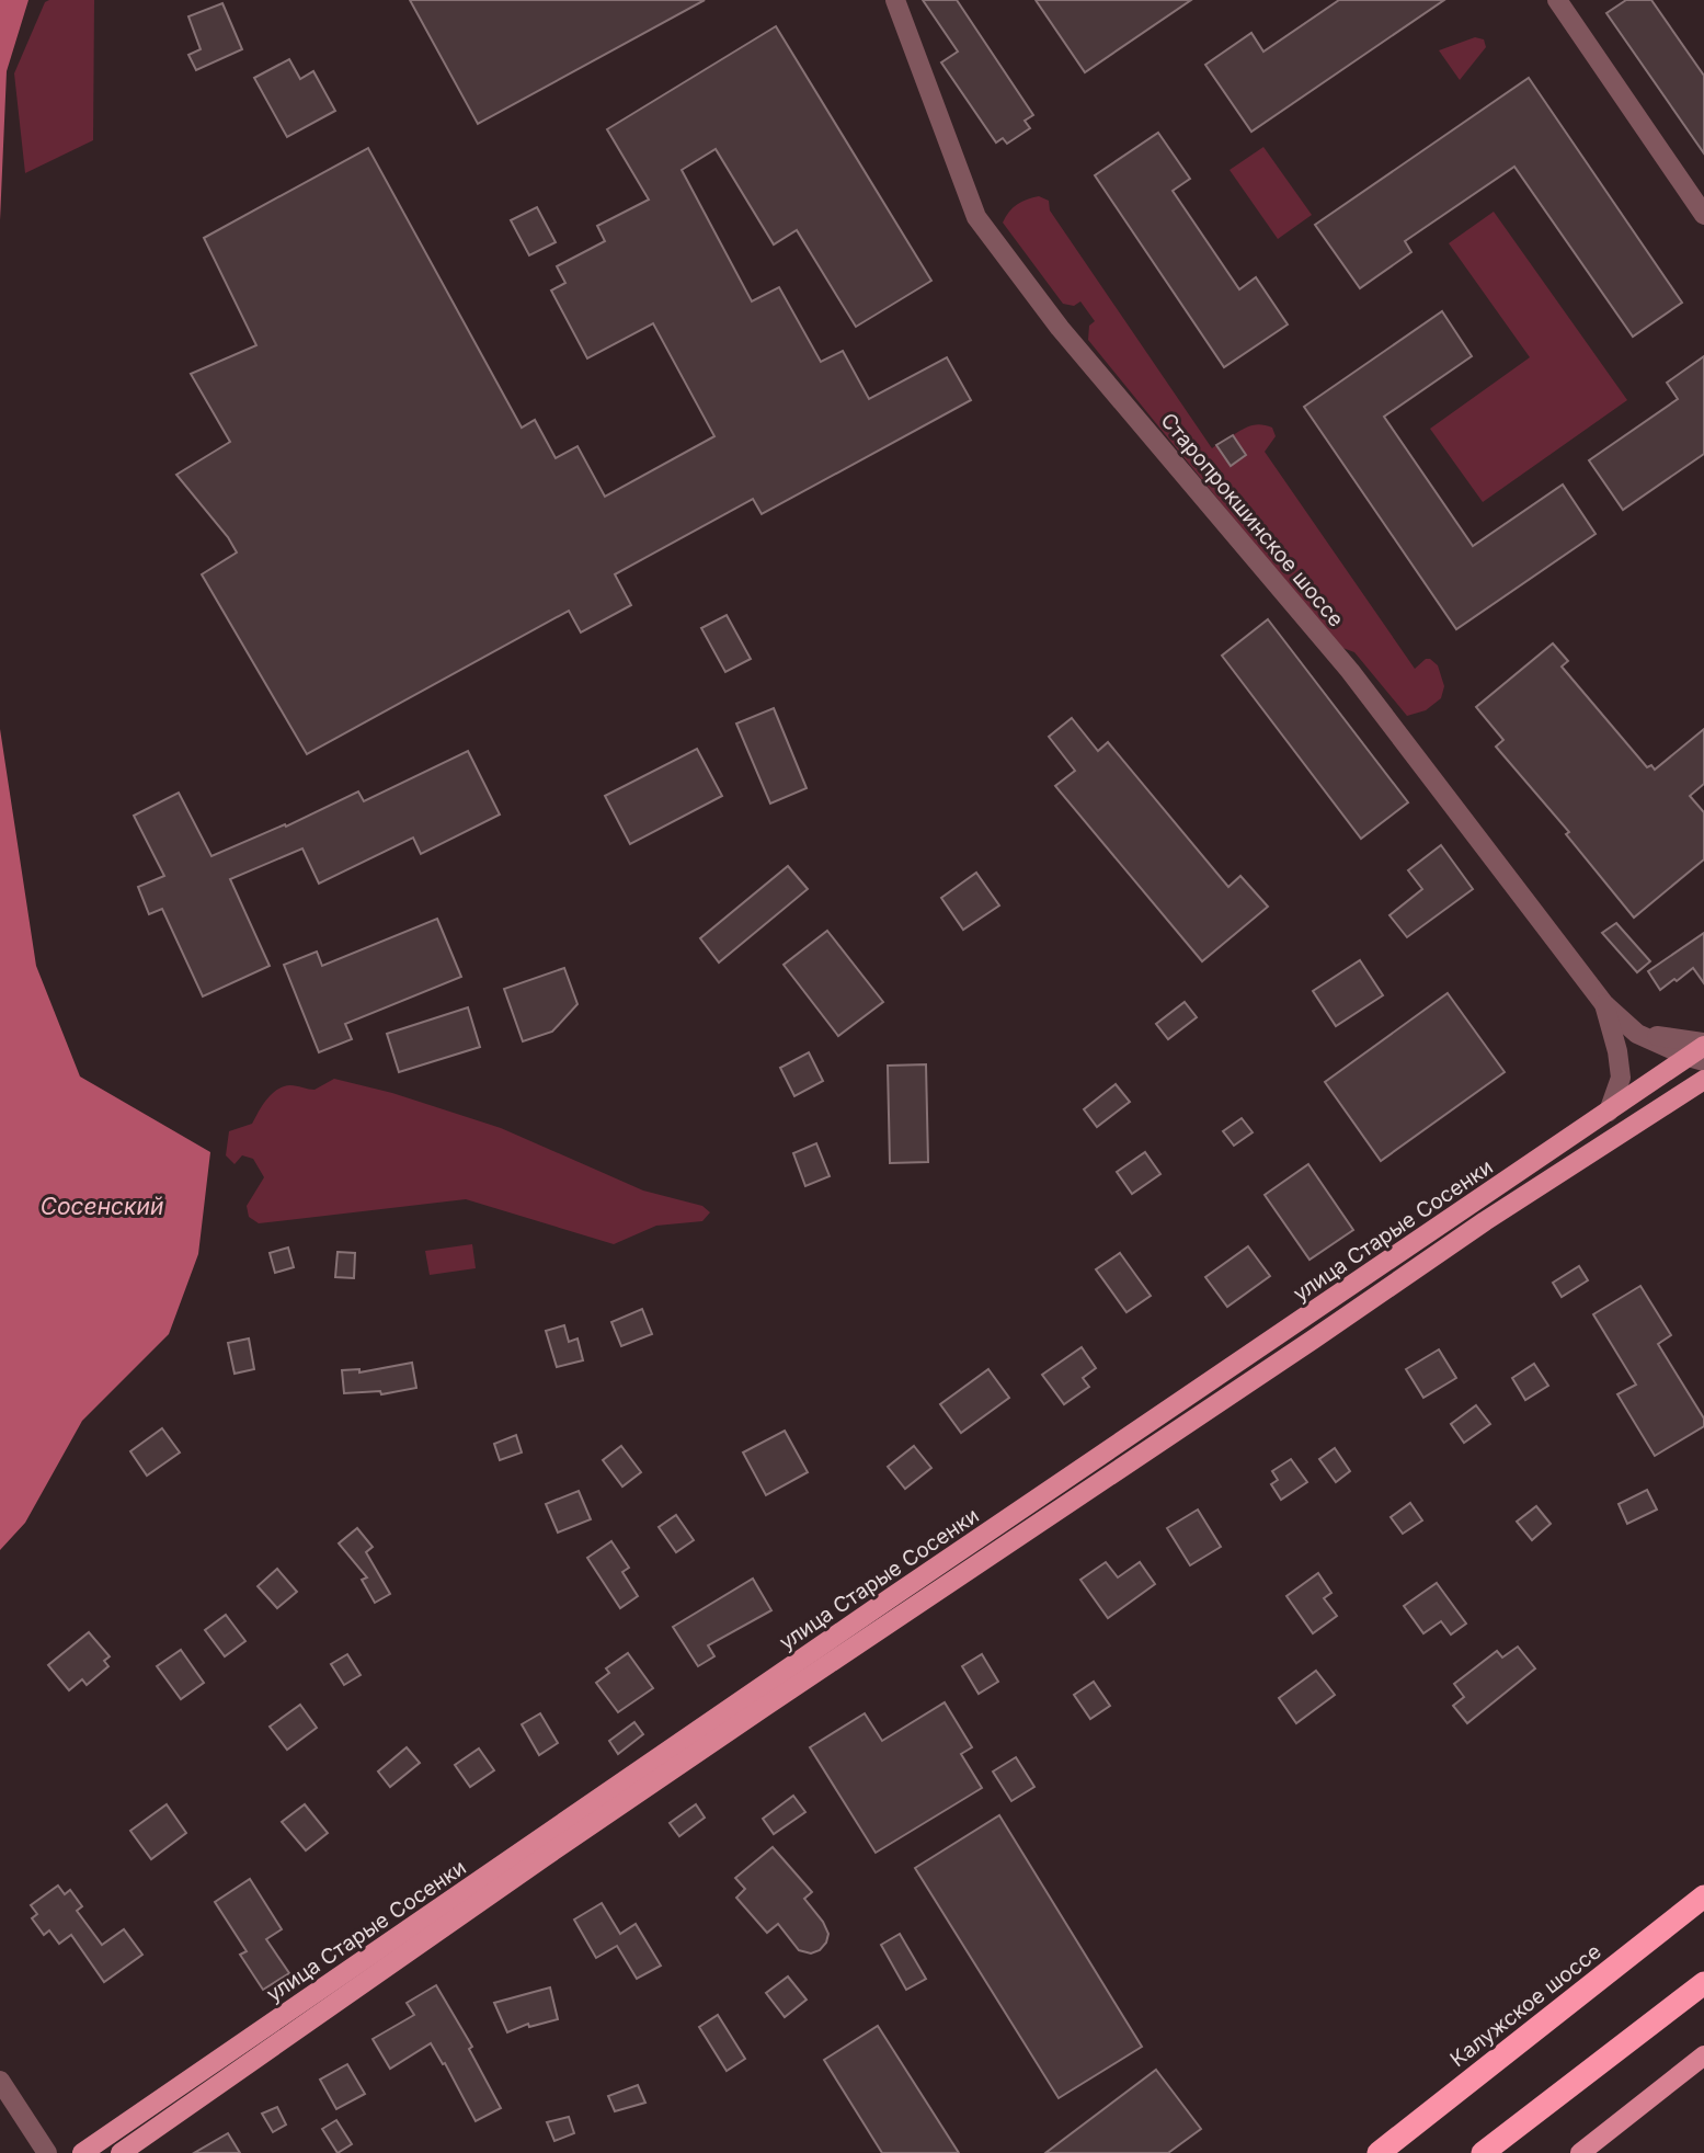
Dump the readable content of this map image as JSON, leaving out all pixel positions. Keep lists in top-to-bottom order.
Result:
{
  "streets": {
    "highway": ["Калужское шоссе"],
    "main road": ["улица Старые Сосенки"],
    "street": ["Старопрокшинское шоссе"]
  },
  "crossings": [
    ["Старопрокшинское шоссе", "улица Старые Сосенки"]
  ],
  "water": ["Сосенский"]
}
